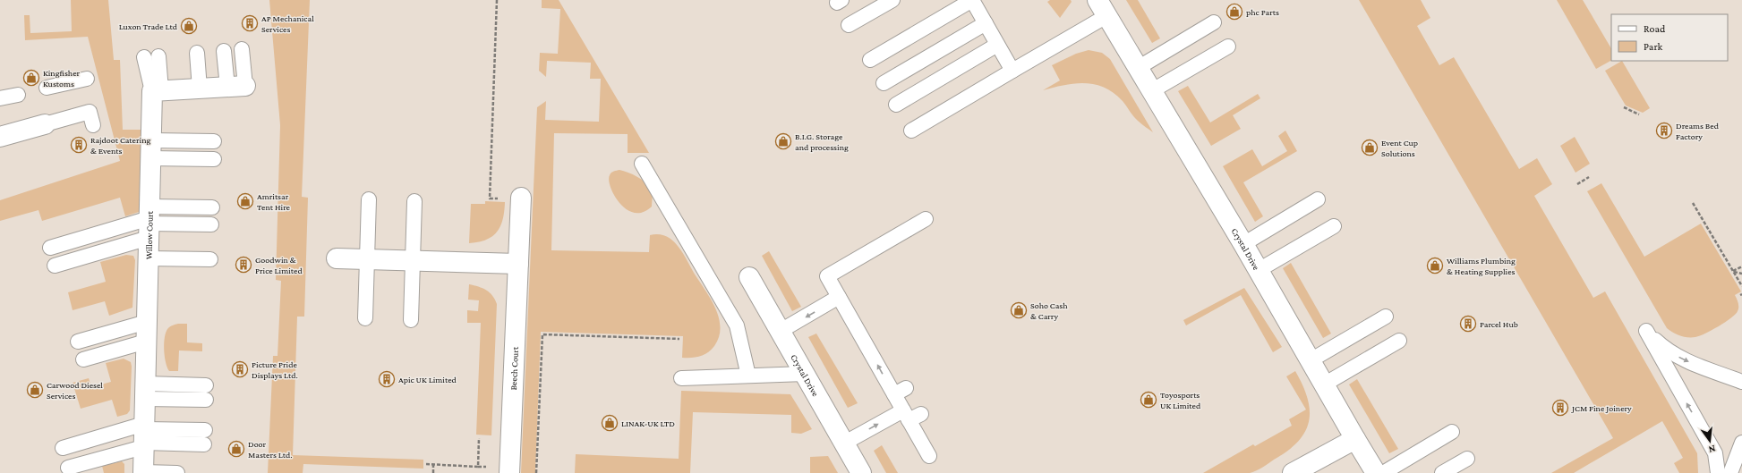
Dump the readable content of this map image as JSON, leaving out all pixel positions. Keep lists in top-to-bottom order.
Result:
{
  "streets": {
    "street": ["Willow Court", "Crystal Drive", "Beech Court"]
  },
  "places": {
    "shop": [
      "phc Parts",
      "Luxon Trade Ltd",
      "Kingfisher Kustoms",
      "B.I.G. Storage and processing",
      "Event Cup Solutions",
      "Amritsar Tent Hire",
      "Williams Plumbing & Heating Supplies",
      "Soho Cash & Carry",
      "Carwood Diesel Services",
      "Toyosports UK Limited",
      "LINAK-UK LTD",
      "Door Masters Ltd."
    ],
    "building": [
      "AP Mechanical Services",
      "Dreams Bed Factory",
      "Rajdoot Catering & Events",
      "Goodwin & Price Limited",
      "Parcel Hub",
      "Picture Pride Displays Ltd.",
      "Apic UK Limited",
      "JCM Fine Joinery"
    ]
  },
  "legend": ["Road", "Park"],
  "north": "bottom"
}
